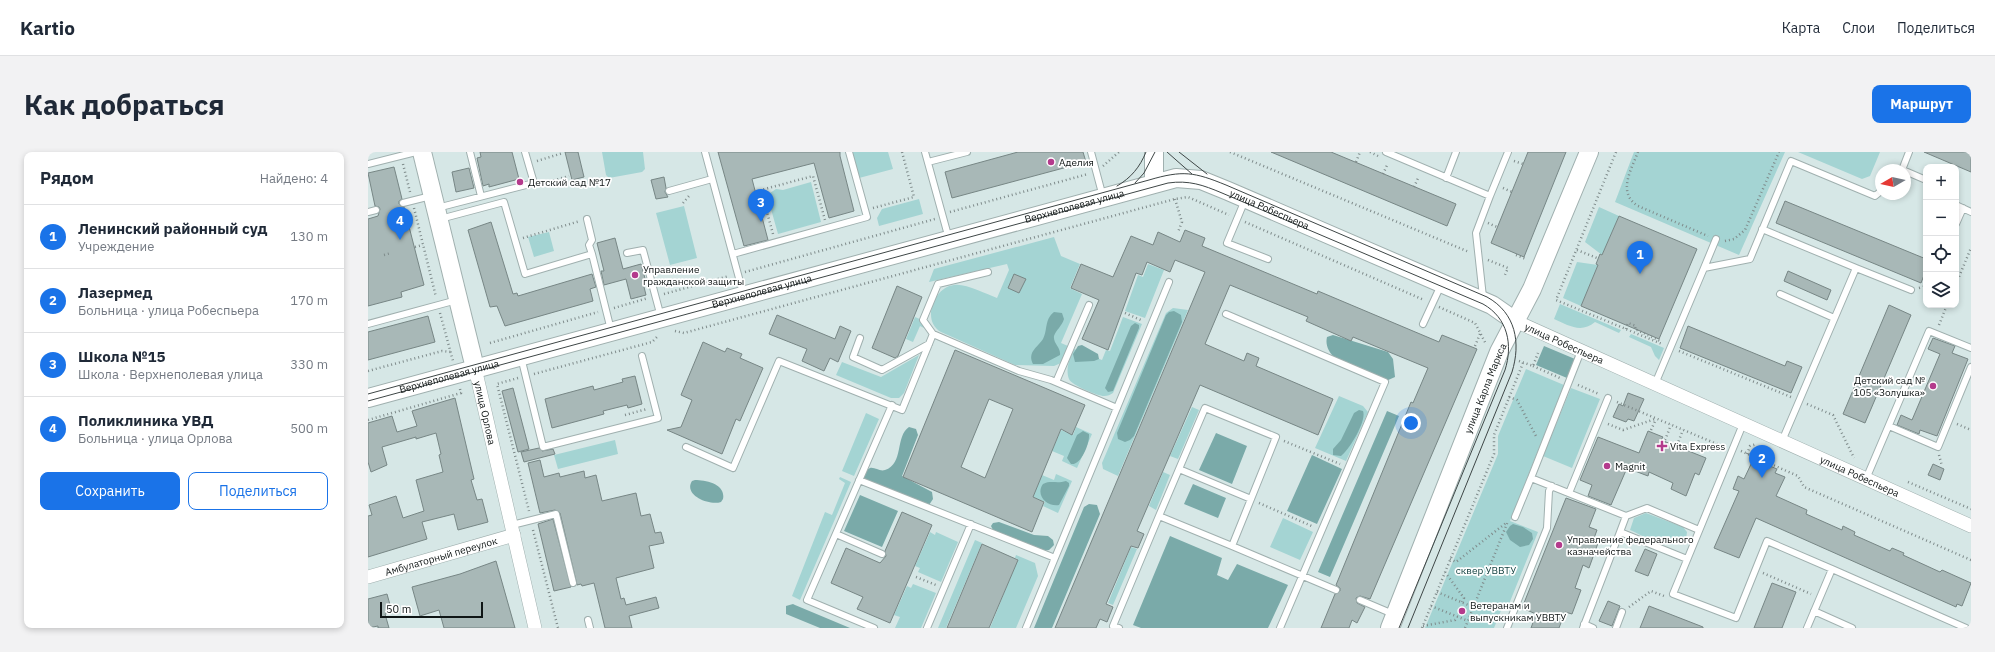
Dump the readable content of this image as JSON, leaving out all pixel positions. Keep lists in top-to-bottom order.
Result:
{
  "streets": {
    "street": [
      "Верхнеполевая улица",
      "улица Робеспьера",
      "улица Карла Маркса",
      "улица Орлова",
      "Амбулаторный переулок"
    ]
  },
  "crossings": [
    ["Верхнеполевая улица", "улица Робеспьера"],
    ["Верхнеполевая улица", "улица Орлова"],
    ["улица Робеспьера", "улица Карла Маркса"],
    ["улица Орлова", "Амбулаторный переулок"]
  ],
  "parks": ["сквер УВВТУ"],
  "places": {
    "other": [
      "Аделия",
      "Детский сад №17",
      "Управление гражданской защиты",
      "Детский сад № 105 «Золушка»",
      "Magnit",
      "Управление федерального казначейства",
      "Ветеранам и выпускникам УВВТУ"
    ],
    "health": ["Vita Express"]
  },
  "scale_bar": "50 m",
  "north": "left",
  "page": {
    "header": "Kartio",
    "nav": ["Карта", "Слои", "Поделиться"],
    "buttons": [
      "Маршрут",
      ["Сохранить", "Поделиться"]
    ],
    "title": "Как добраться",
    "heading": ["Рядом", "Найдено: 4"],
    "map_buttons": ["+", "−"],
    "pins": [
      "3",
      "4",
      "1",
      "2"
    ],
    "list": [
      {
        "mark": "1",
        "name": "Ленинский районный суд",
        "note": "Учреждение",
        "value": "130 m"
      },
      {
        "mark": "2",
        "name": "Лазермед",
        "note": "Больница · улица Робеспьера",
        "value": "170 m"
      },
      {
        "mark": "3",
        "name": "Школа №15",
        "note": "Школа · Верхнеполевая улица",
        "value": "330 m"
      },
      {
        "mark": "4",
        "name": "Поликлиника УВД",
        "note": "Больница · улица Орлова",
        "value": "500 m"
      }
    ],
    "scale": "50 m"
  }
}
